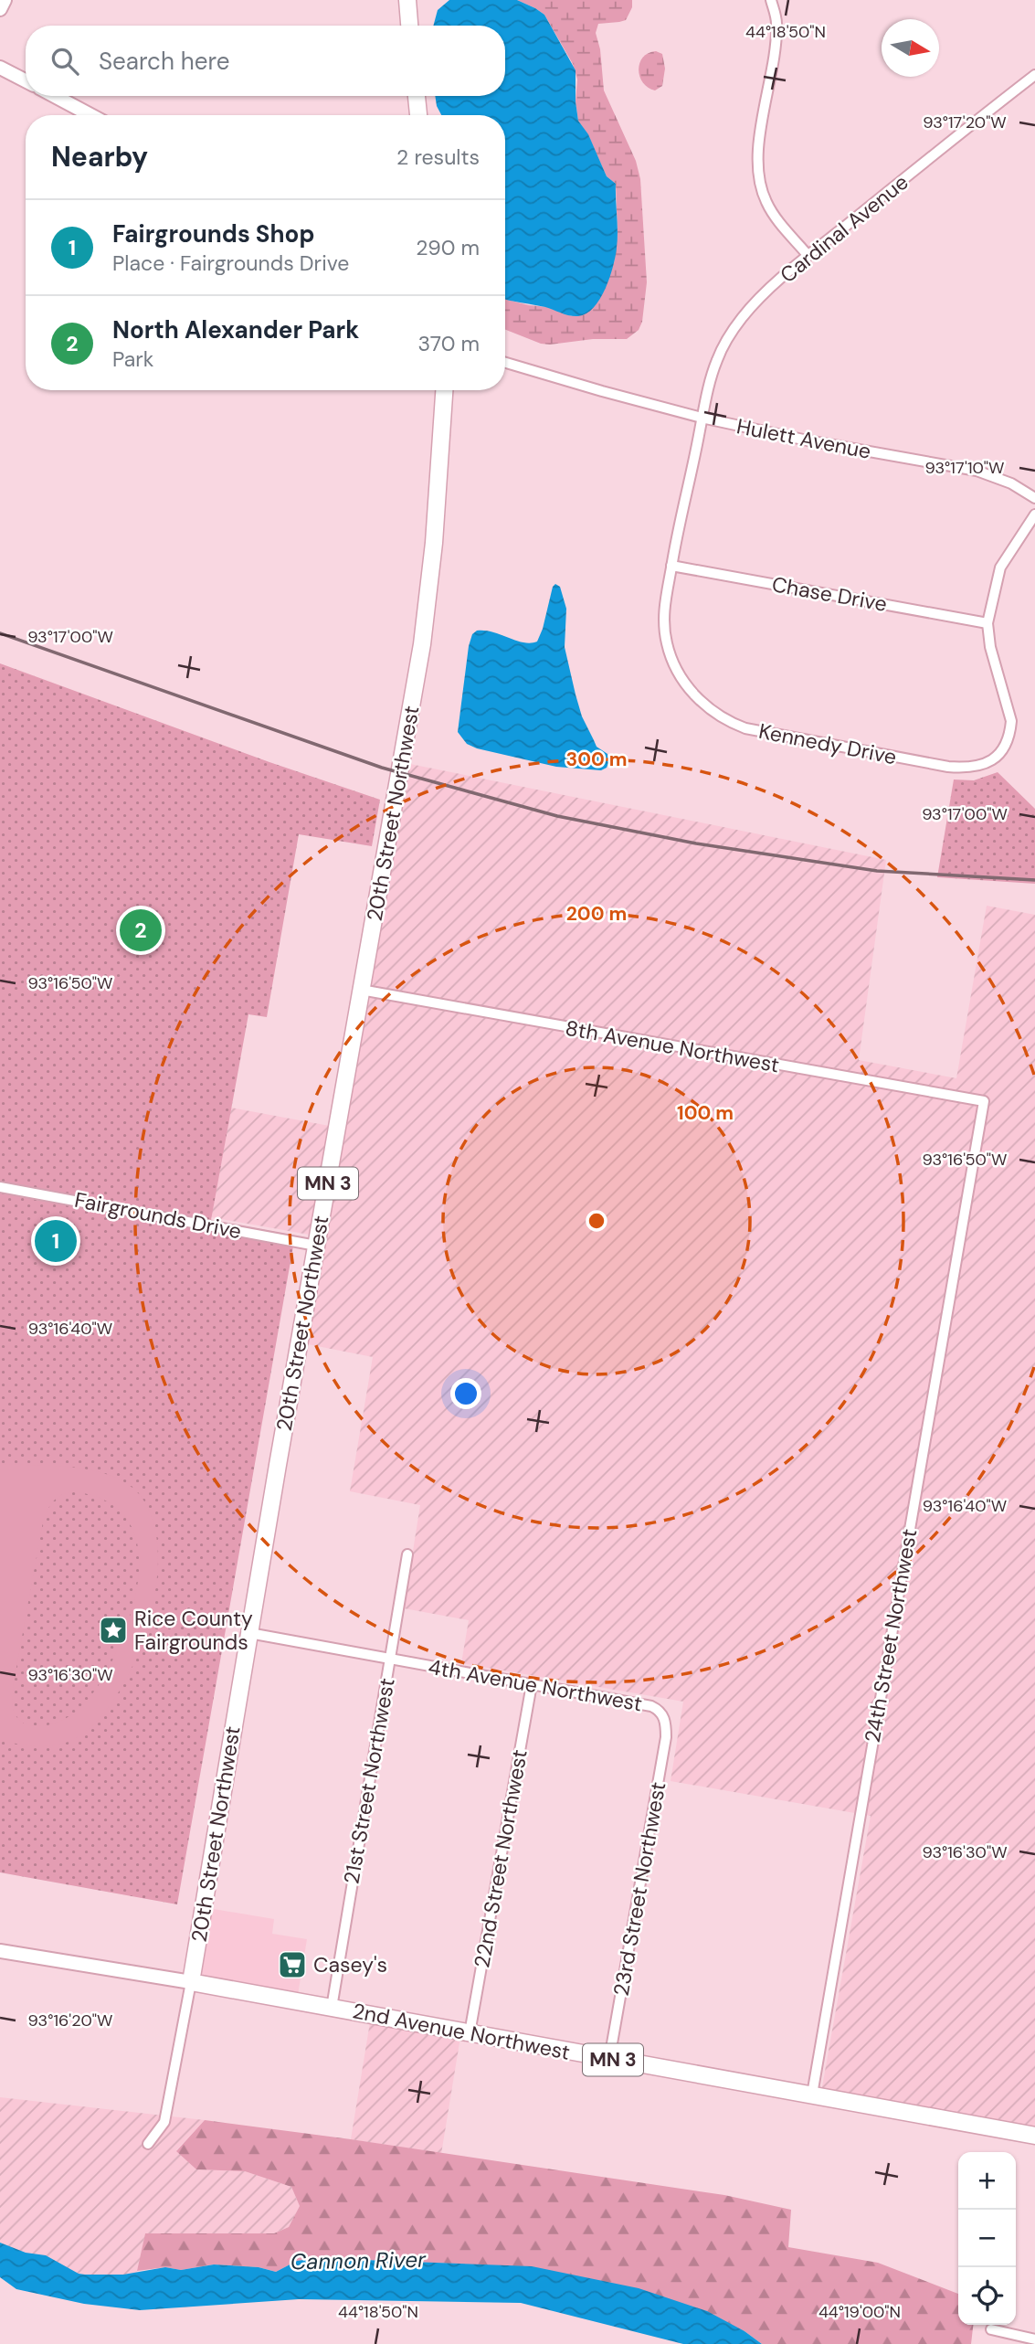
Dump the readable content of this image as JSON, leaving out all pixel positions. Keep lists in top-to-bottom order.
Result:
{
  "streets": {
    "highway": ["20th Street Northwest", "MN 3", "2nd Avenue Northwest"],
    "street": [
      "Cardinal Avenue",
      "Hulett Avenue",
      "Chase Drive",
      "Kennedy Drive",
      "8th Avenue Northwest",
      "Fairgrounds Drive",
      "24th Street Northwest",
      "4th Avenue Northwest",
      "21st Street Northwest",
      "22nd Street Northwest",
      "23rd Street Northwest"
    ]
  },
  "crossings": [
    ["Cardinal Avenue", "Hulett Avenue"],
    ["Cardinal Avenue", "Kennedy Drive"],
    ["Hulett Avenue", "Kennedy Drive"],
    ["Chase Drive", "Kennedy Drive"],
    ["20th Street Northwest", "8th Avenue Northwest"],
    ["20th Street Northwest", "Fairgrounds Drive"],
    ["20th Street Northwest", "4th Avenue Northwest"],
    ["20th Street Northwest", "2nd Avenue Northwest"],
    ["8th Avenue Northwest", "24th Street Northwest"],
    ["24th Street Northwest", "2nd Avenue Northwest"],
    ["4th Avenue Northwest", "21st Street Northwest"],
    ["4th Avenue Northwest", "22nd Street Northwest"],
    ["4th Avenue Northwest", "23rd Street Northwest"],
    ["21st Street Northwest", "2nd Avenue Northwest"],
    ["22nd Street Northwest", "2nd Avenue Northwest"],
    ["23rd Street Northwest", "2nd Avenue Northwest"]
  ],
  "water": ["Cannon River"],
  "places": {
    "place": ["Rice County Fairgrounds"],
    "supermarket": ["Casey's"]
  },
  "north": "right",
  "page": {
    "search": "Search here",
    "heading": ["Nearby", "2 results"],
    "list": [
      {
        "mark": "1",
        "name": "Fairgrounds Shop",
        "note": "Place · Fairgrounds Drive",
        "value": "290 m"
      },
      {
        "mark": "2",
        "name": "North Alexander Park",
        "note": "Park",
        "value": "370 m"
      }
    ],
    "pins": ["2", "1"],
    "map_buttons": ["+", "−"]
  },
  "coordinates": [
    "44°18'50\"N",
    "93°17'20\"W",
    "93°17'10\"W",
    "93°17'00\"W",
    "93°16'50\"W",
    "93°16'40\"W",
    "93°16'30\"W",
    "93°16'20\"W",
    "44°19'00\"N"
  ],
  "rings": ["300 m", "200 m", "100 m"]
}
